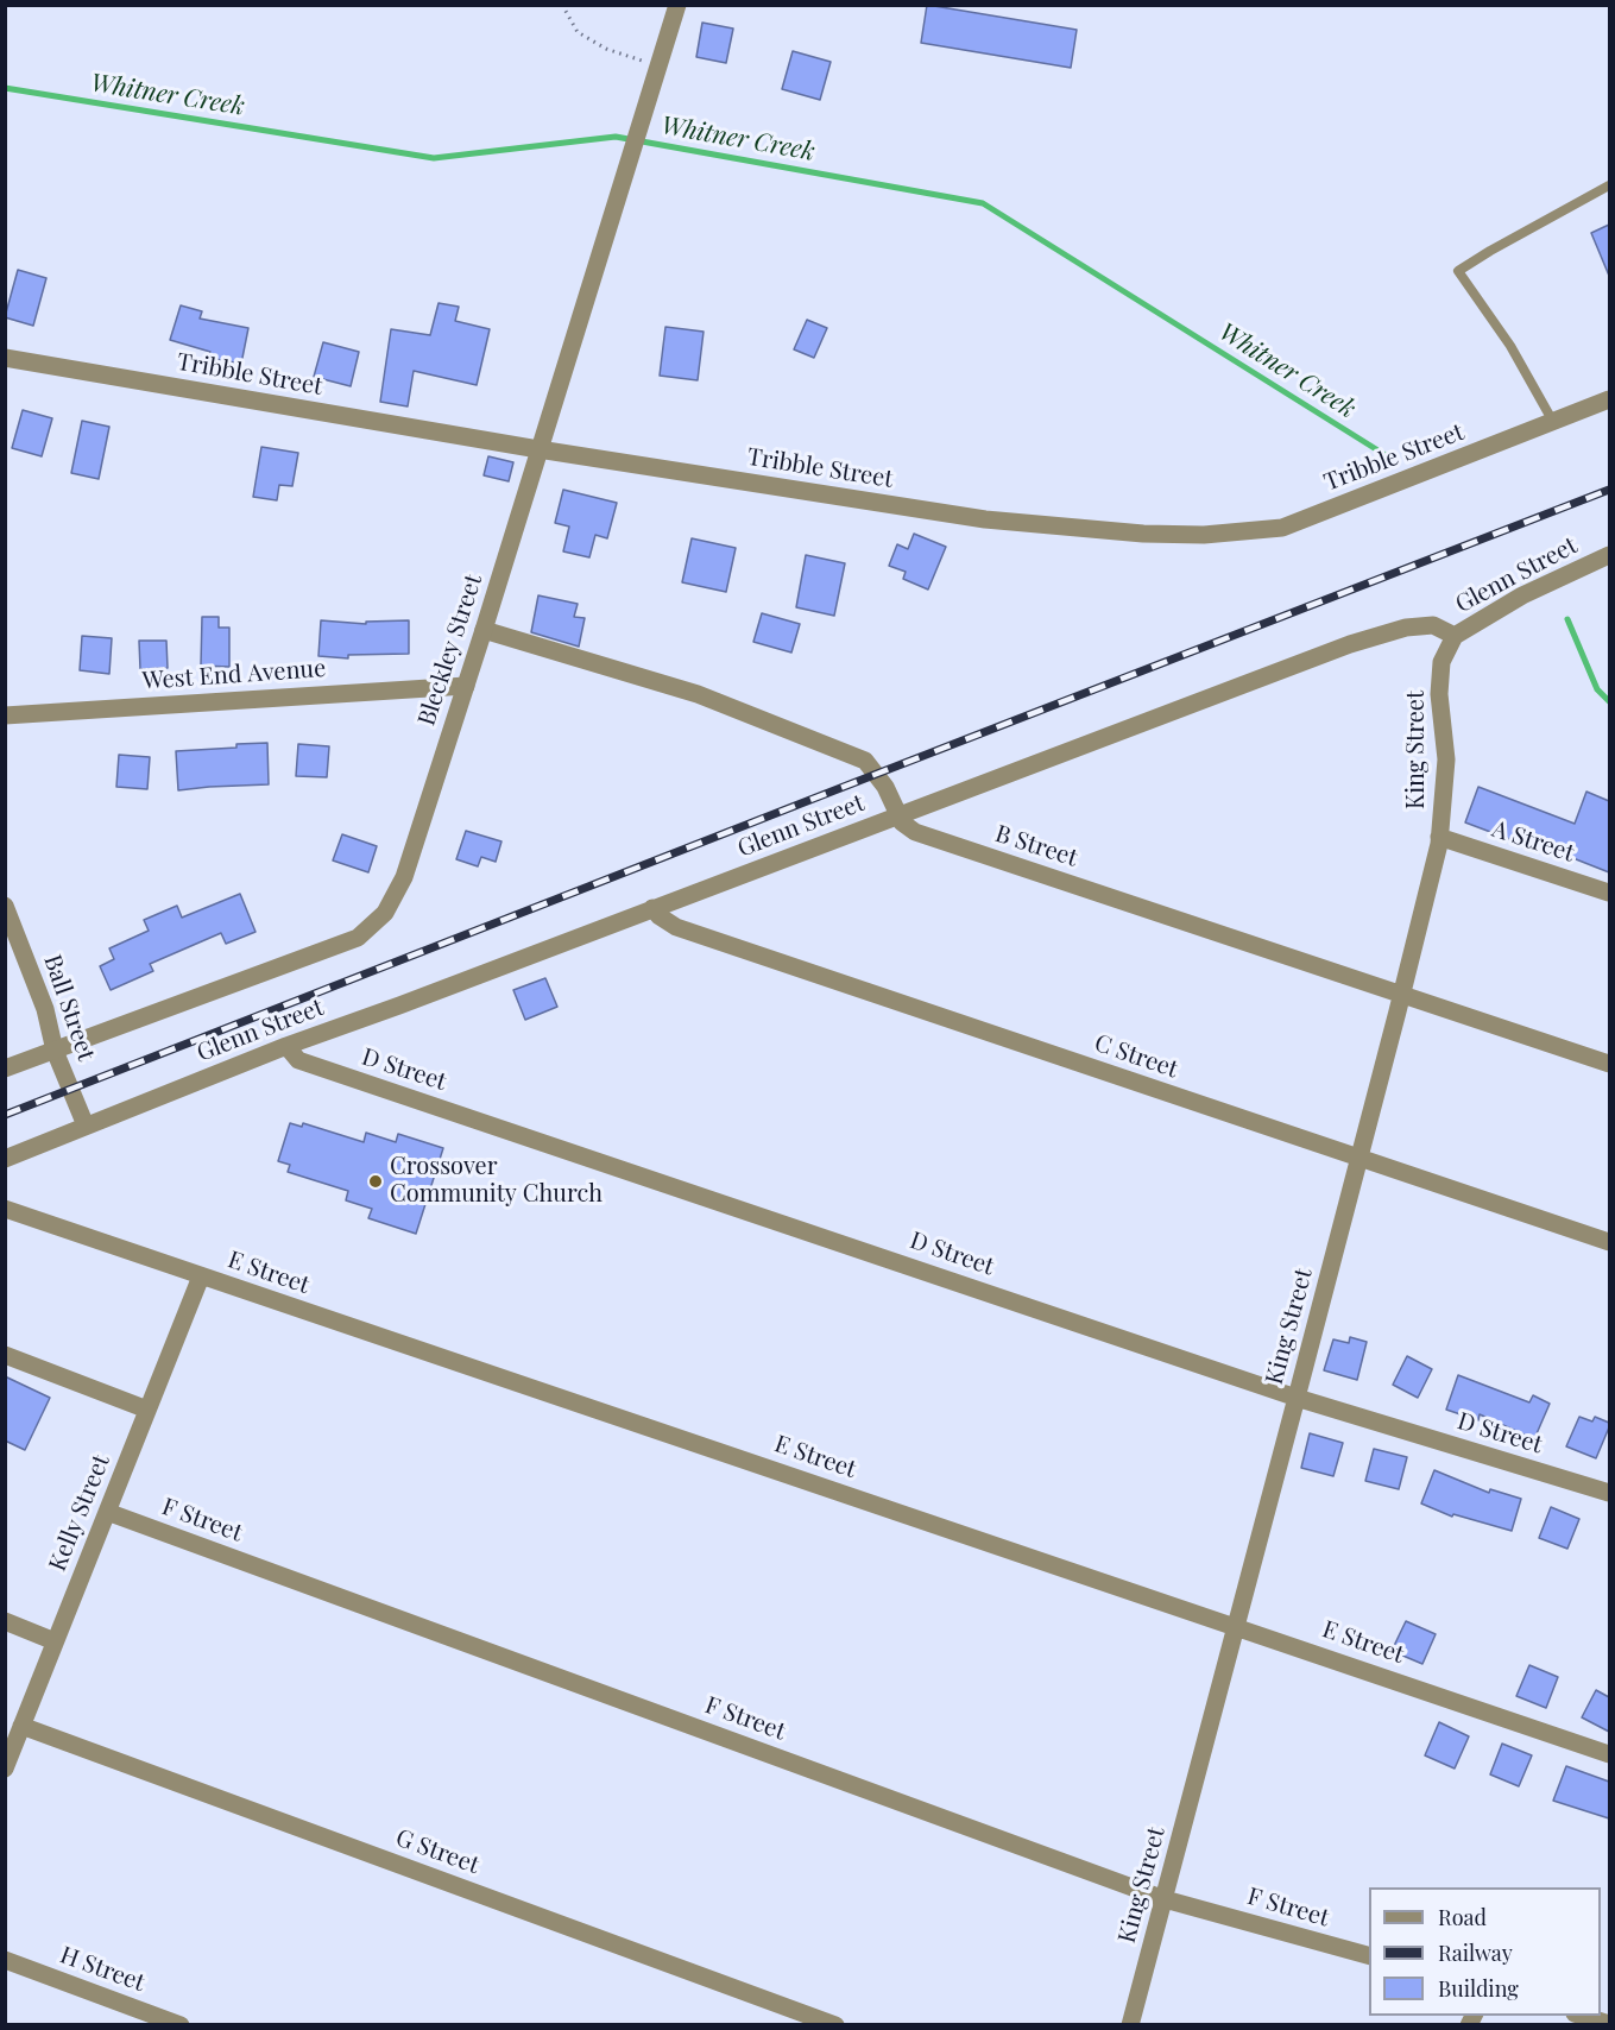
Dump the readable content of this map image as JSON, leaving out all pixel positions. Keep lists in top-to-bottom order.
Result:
{
  "streets": {
    "street": [
      "Tribble Street",
      "Glenn Street",
      "Bleckley Street",
      "West End Avenue",
      "King Street",
      "A Street",
      "B Street",
      "Ball Street",
      "C Street",
      "D Street",
      "E Street",
      "Kelly Street",
      "F Street",
      "G Street",
      "H Street"
    ]
  },
  "crossings": [
    ["Tribble Street", "Bleckley Street"],
    ["Glenn Street", "King Street"],
    ["Glenn Street", "B Street"],
    ["Glenn Street", "Ball Street"],
    ["Glenn Street", "C Street"],
    ["Glenn Street", "D Street"],
    ["Bleckley Street", "West End Avenue"],
    ["Bleckley Street", "B Street"],
    ["Bleckley Street", "Ball Street"],
    ["King Street", "A Street"],
    ["King Street", "B Street"],
    ["King Street", "C Street"],
    ["King Street", "D Street"],
    ["King Street", "E Street"],
    ["King Street", "F Street"],
    ["E Street", "Kelly Street"],
    ["Kelly Street", "F Street"],
    ["Kelly Street", "G Street"]
  ],
  "water": ["Whitner Creek"],
  "places": ["Crossover Community Church"],
  "legend": ["Road", "Railway", "Building"]
}
